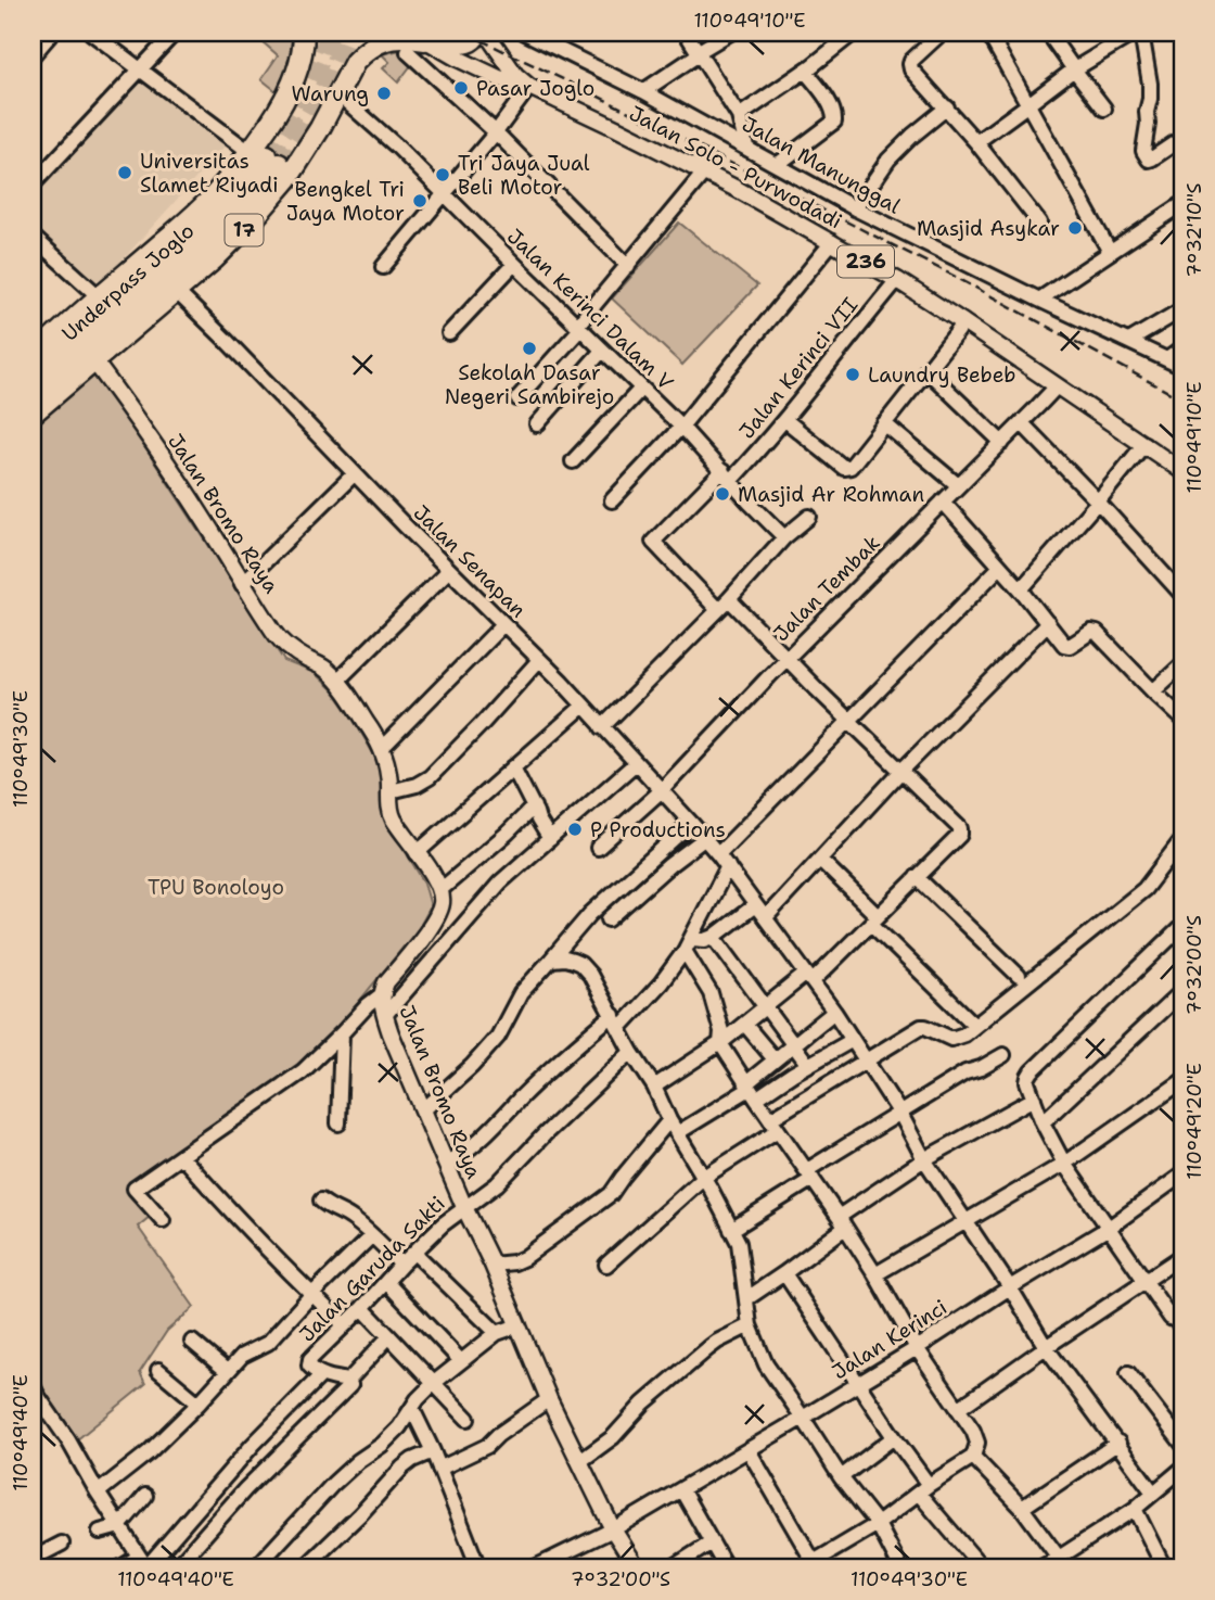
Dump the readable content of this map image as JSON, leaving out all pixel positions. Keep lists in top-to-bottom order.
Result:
{
  "streets": {
    "highway": ["17", "Underpass Joglo"],
    "main road": ["Jalan Solo - Purwodadi", "236", "Jalan Bromo Raya"],
    "street": [
      "Jalan Manunggal",
      "Jalan Kerinci Dalam V",
      "Jalan Kerinci VII",
      "Jalan Senapan",
      "Jalan Tembak",
      "Jalan Garuda Sakti",
      "Jalan Kerinci"
    ]
  },
  "crossings": [
    ["Jalan Solo - Purwodadi", "17"],
    ["Jalan Solo - Purwodadi", "Jalan Kerinci VII"],
    ["Jalan Solo - Purwodadi", "Jalan Tembak"],
    ["17", "Underpass Joglo"],
    ["17", "Jalan Kerinci Dalam V"],
    ["17", "Jalan Bromo Raya"],
    ["17", "Jalan Senapan"],
    ["Jalan Kerinci Dalam V", "Jalan Kerinci VII"],
    ["Jalan Bromo Raya", "Jalan Garuda Sakti"],
    ["Jalan Bromo Raya", "Jalan Kerinci"],
    ["Jalan Senapan", "Jalan Tembak"],
    ["Jalan Senapan", "Jalan Kerinci"]
  ],
  "parks": ["TPU Bonoloyo"],
  "places": [
    "Pasar Joglo",
    "Warung",
    "Universitas Slamet Riyadi",
    "Tri Jaya Jual Beli Motor",
    "Bengkel Tri Jaya Motor",
    "Masjid Asykar",
    "Sekolah Dasar Negeri Sambirejo",
    "Laundry Bebeb",
    "Masjid Ar Rohman",
    "P Productions"
  ],
  "coordinates": [
    "110°49'10\"E",
    "7°32'10\"S",
    "110°49'30\"E",
    "7°32'00\"S",
    "110°49'20\"E",
    "110°49'40\"E"
  ]
}
